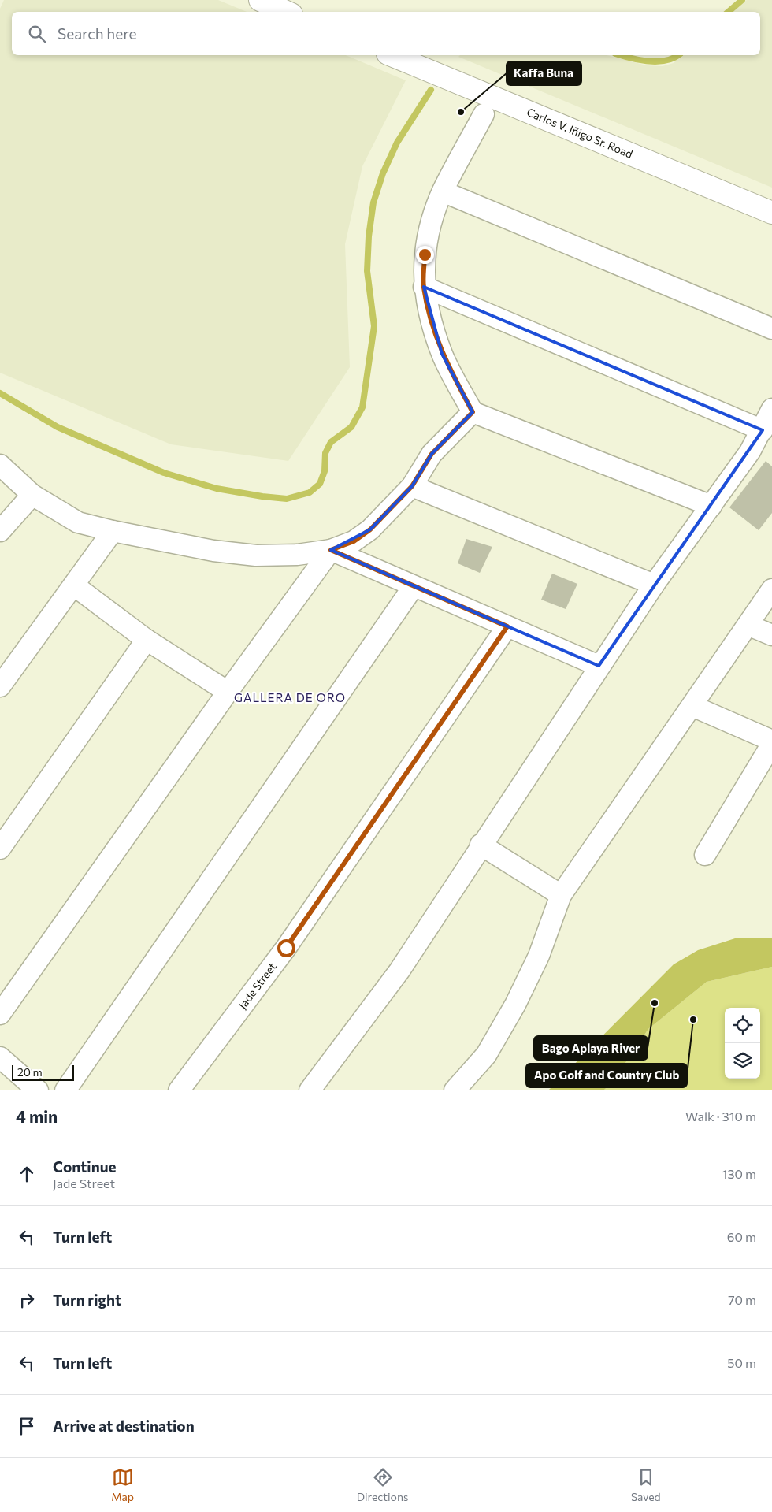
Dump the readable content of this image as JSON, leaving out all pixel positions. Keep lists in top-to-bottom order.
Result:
{
  "streets": {
    "main road": ["Carlos V. Iñigo Sr. Road"],
    "street": ["Jade Street"]
  },
  "districts": ["GALLERA DE ORO"],
  "places": ["Kaffa Buna", "Bago Aplaya River", "Apo Golf and Country Club"],
  "scale_bar": "20 m",
  "page": {
    "search": "Search here",
    "scale": "20 m",
    "heading": ["4 min", "Walk · 310 m"],
    "list": [
      ["Continue", "Jade Street", "130 m"],
      ["Turn left", "60 m"],
      ["Turn right", "70 m"],
      ["Turn left", "50 m"],
      "Arrive at destination"
    ],
    "nav": ["Map", "Directions", "Saved"]
  }
}
